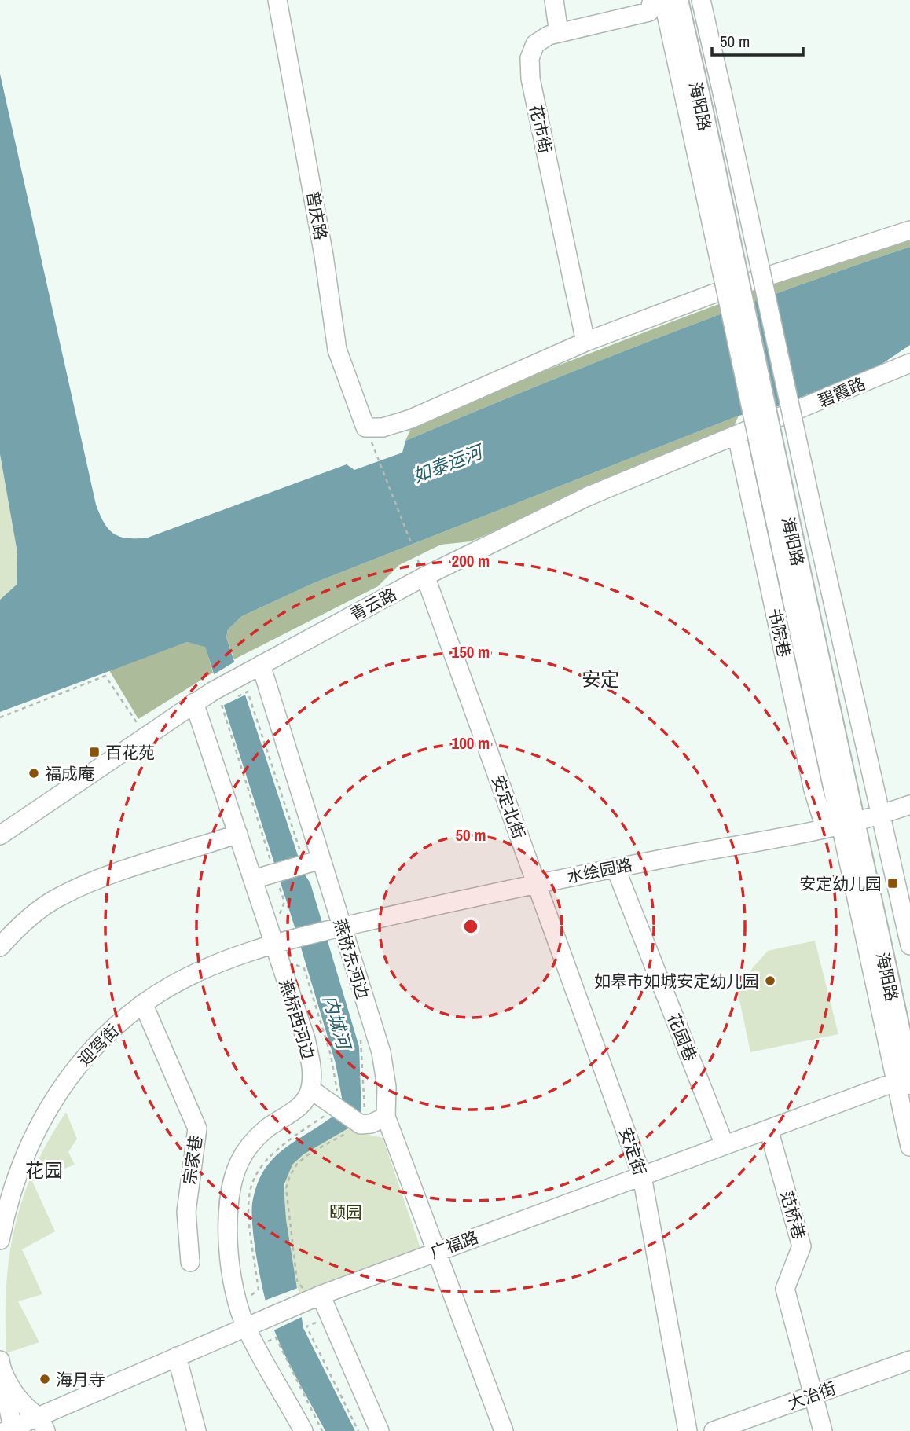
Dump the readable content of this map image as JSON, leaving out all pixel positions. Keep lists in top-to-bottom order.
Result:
{
  "streets": {
    "main road": ["海阳路"],
    "street": [
      "花市街",
      "普庆路",
      "碧霞路",
      "青云路",
      "书院巷",
      "安定北街",
      "水绘园路",
      "燕桥东河边",
      "燕桥西河边",
      "花园巷",
      "迎驾街",
      "安定街",
      "宗家巷",
      "范桥巷",
      "广福路",
      "大治街"
    ]
  },
  "crossings": [
    ["海阳路", "书院巷"],
    ["海阳路", "水绘园路"],
    ["海阳路", "广福路"],
    ["碧霞路", "青云路"],
    ["青云路", "书院巷"],
    ["青云路", "安定北街"],
    ["青云路", "燕桥东河边"],
    ["青云路", "燕桥西河边"],
    ["书院巷", "水绘园路"],
    ["安定北街", "水绘园路"],
    ["安定北街", "安定街"],
    ["水绘园路", "燕桥东河边"],
    ["水绘园路", "燕桥西河边"],
    ["水绘园路", "花园巷"],
    ["水绘园路", "迎驾街"],
    ["水绘园路", "安定街"],
    ["燕桥东河边", "广福路"],
    ["燕桥西河边", "迎驾街"],
    ["花园巷", "广福路"],
    ["迎驾街", "宗家巷"],
    ["安定街", "广福路"],
    ["范桥巷", "广福路"],
    ["范桥巷", "大治街"]
  ],
  "districts": ["安定", "花园"],
  "water": ["如泰运河", "内城河"],
  "parks": ["颐园"],
  "places": {
    "transit": ["百花苑", "安定幼儿园"],
    "other": ["福成庵", "如皋市如城安定幼儿园", "海月寺"]
  },
  "scale_bar": "50 m",
  "rings": [
    "200 m",
    "150 m",
    "100 m",
    "50 m"
  ]
}
